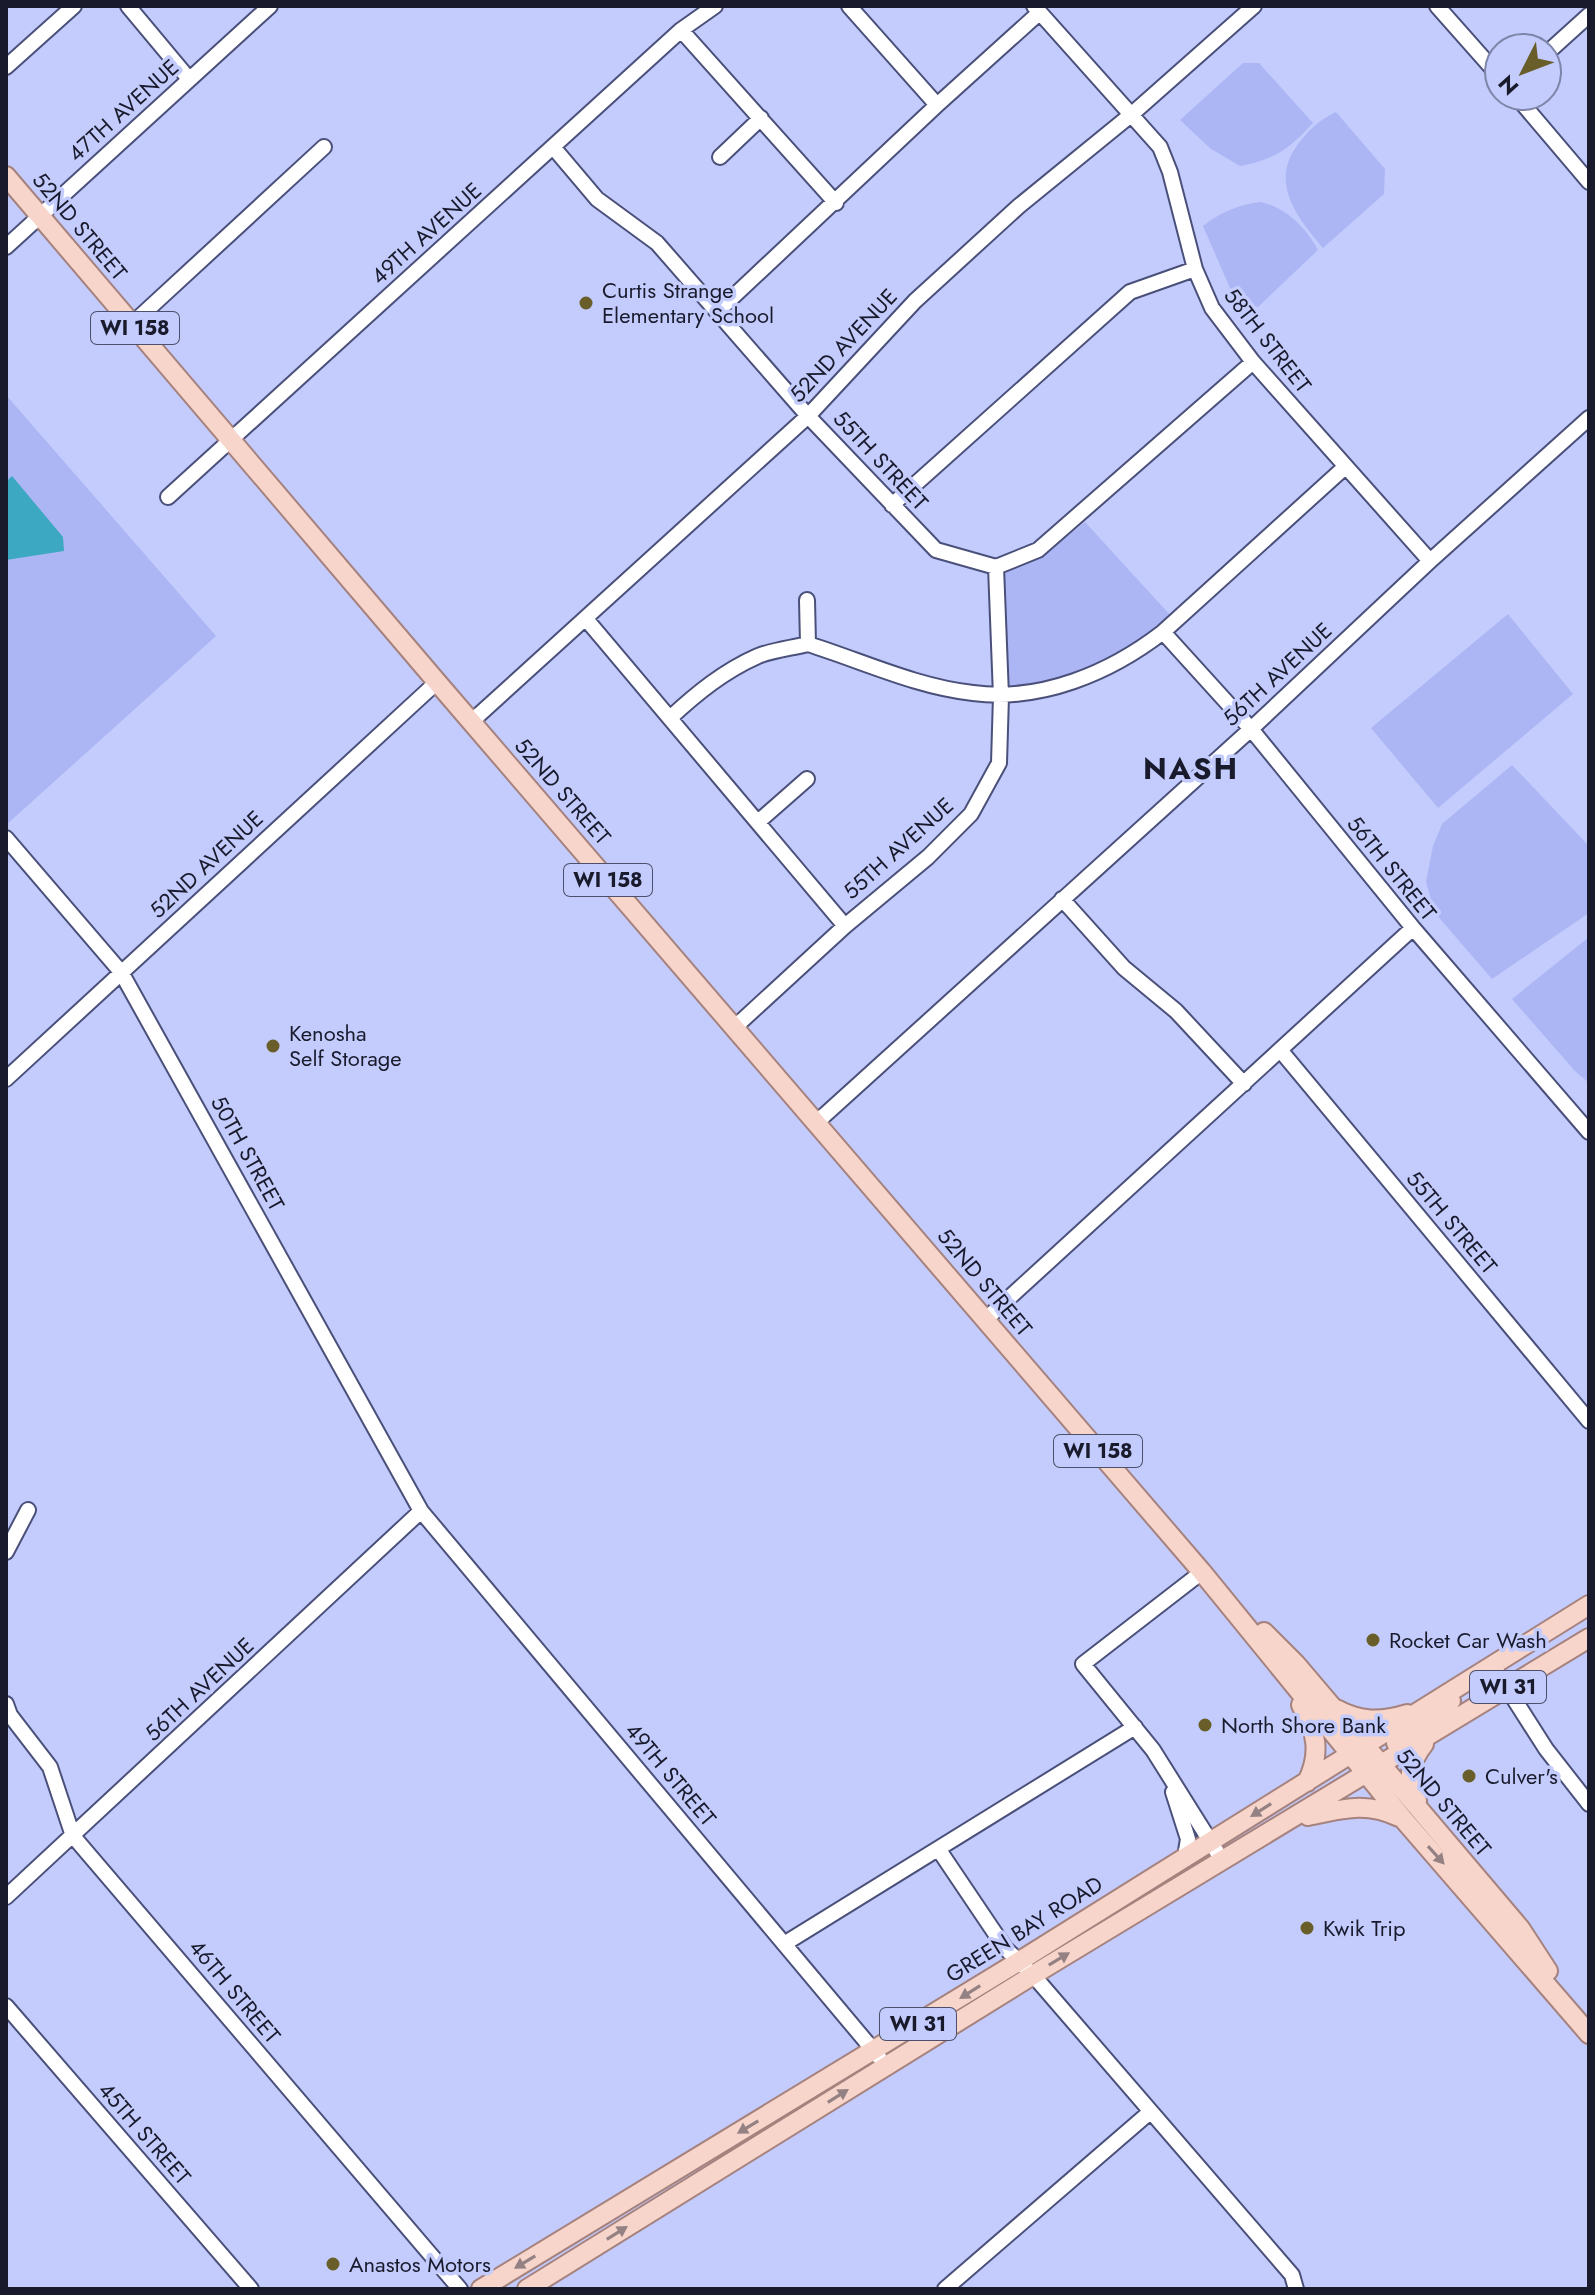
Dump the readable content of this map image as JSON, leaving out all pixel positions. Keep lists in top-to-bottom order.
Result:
{
  "streets": {
    "main road": [
      "52ND STREET",
      "WI 158",
      "WI 31",
      "GREEN BAY ROAD"
    ],
    "street": [
      "47TH AVENUE",
      "49TH AVENUE",
      "58TH STREET",
      "52ND AVENUE",
      "55TH STREET",
      "56TH AVENUE",
      "55TH AVENUE",
      "56TH STREET",
      "50TH STREET",
      "49TH STREET",
      "46TH STREET",
      "45TH STREET"
    ]
  },
  "crossings": [
    ["47TH AVENUE", "52ND STREET"],
    ["52ND STREET", "49TH AVENUE"],
    ["52ND STREET", "52ND AVENUE"],
    ["52ND STREET", "56TH AVENUE"],
    ["52ND STREET", "55TH AVENUE"],
    ["52ND STREET", "GREEN BAY ROAD"],
    ["49TH AVENUE", "55TH STREET"],
    ["58TH STREET", "52ND AVENUE"],
    ["58TH STREET", "56TH AVENUE"],
    ["52ND AVENUE", "55TH STREET"],
    ["52ND AVENUE", "50TH STREET"],
    ["55TH STREET", "55TH AVENUE"],
    ["56TH AVENUE", "56TH STREET"],
    ["56TH AVENUE", "50TH STREET"],
    ["56TH AVENUE", "49TH STREET"],
    ["56TH AVENUE", "46TH STREET"],
    ["50TH STREET", "49TH STREET"],
    ["49TH STREET", "GREEN BAY ROAD"]
  ],
  "districts": ["NASH"],
  "places": [
    "Curtis Strange Elementary School",
    "Kenosha Self Storage",
    "Rocket Car Wash",
    "North Shore Bank",
    "Culver's",
    "Kwik Trip",
    "Anastos Motors"
  ],
  "north": "bottom left"
}
